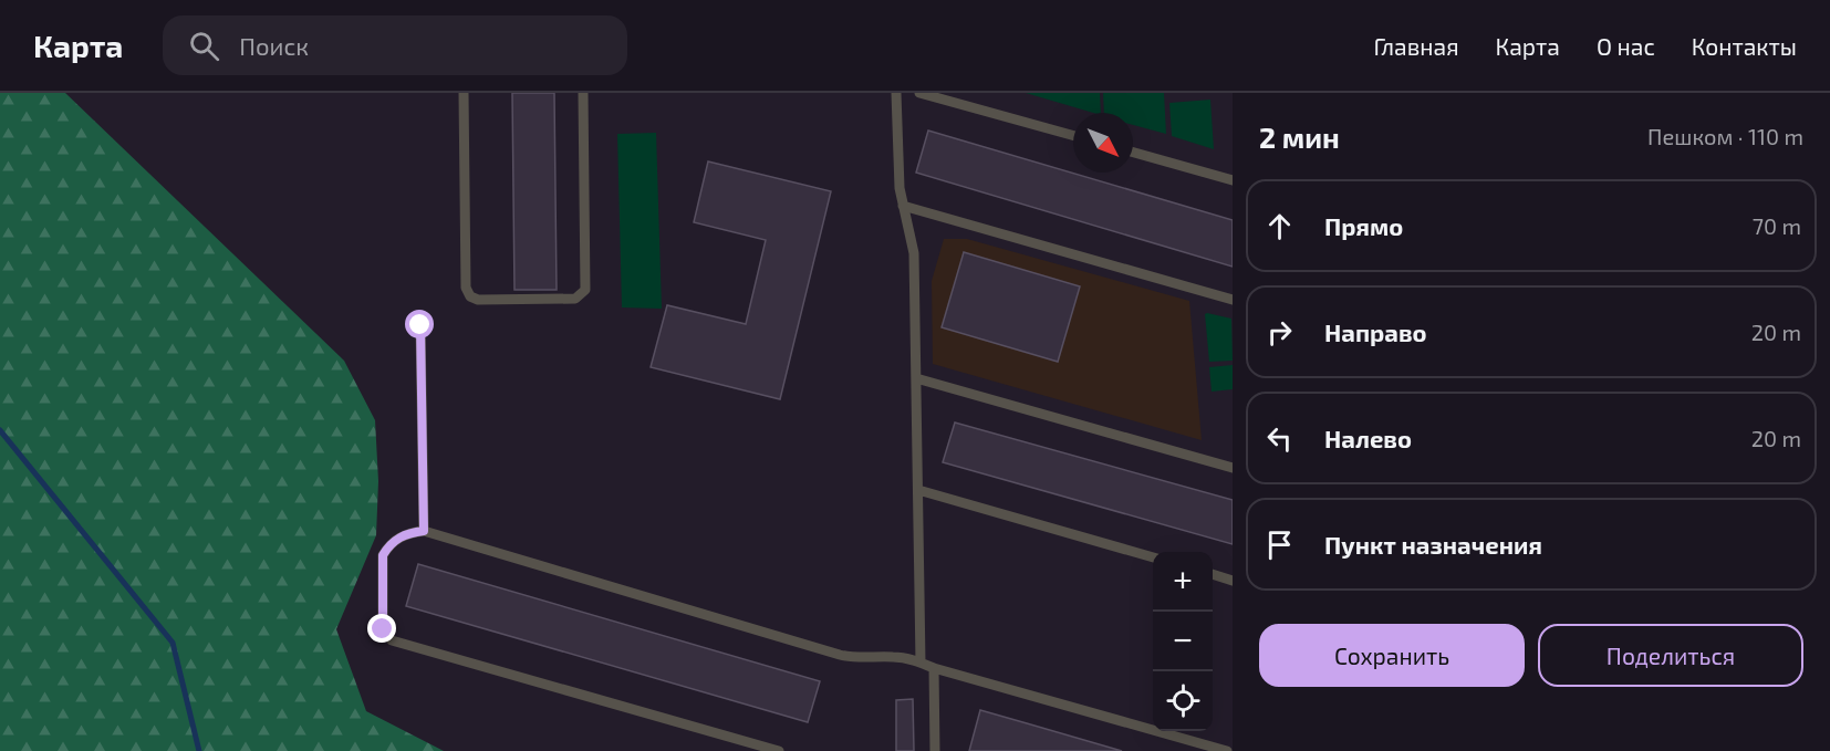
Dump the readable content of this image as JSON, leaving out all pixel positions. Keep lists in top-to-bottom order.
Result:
{
  "north": "bottom right",
  "page": {
    "header": "Карта",
    "search": "Поиск",
    "nav": [
      "Главная",
      "Карта",
      "О нас",
      "Контакты"
    ],
    "heading": ["2 мин", "Пешком · 110 m"],
    "list": [
      ["Прямо", "70 m"],
      ["Направо", "20 m"],
      ["Налево", "20 m"],
      "Пункт назначения"
    ],
    "map_buttons": ["+", "−"],
    "buttons": ["Сохранить", "Поделиться"]
  }
}
